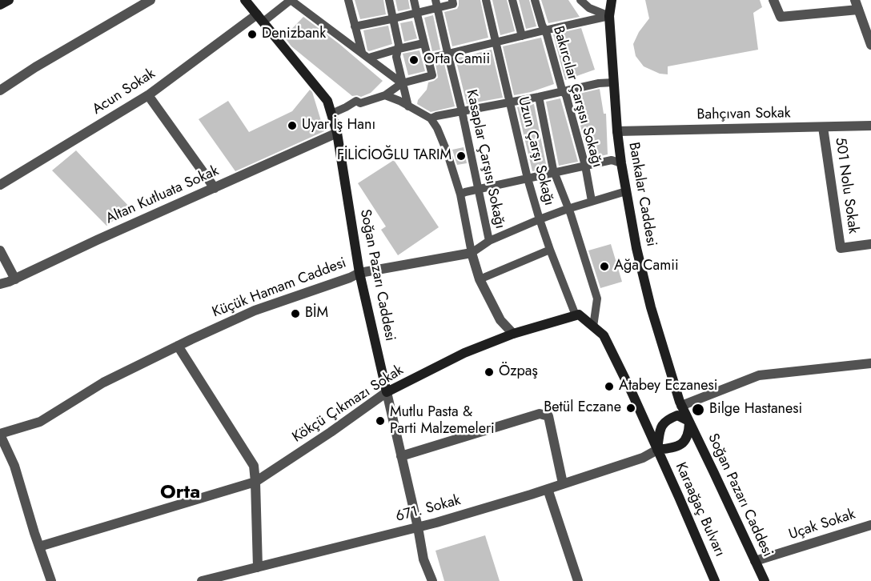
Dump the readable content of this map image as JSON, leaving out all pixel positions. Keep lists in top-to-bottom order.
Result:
{
  "streets": {
    "main road": [
      "Bankalar Caddesi",
      "Soğan Pazarı Caddesi",
      "Kökçü Çıkmazı Sokak",
      "Karaağaç Bulvarı"
    ],
    "street": [
      "Acun Sokak",
      "Bakırcılar Çarşısı Sokağı",
      "Bahçıvan Sokak",
      "Uzun Çarşı Sokağı",
      "Kasaplar Çarşısı Sokağı",
      "501 Nolu Sokak",
      "Altan Kutluata Sokak",
      "Küçük Hamam Caddesi",
      "671. Sokak",
      "Uçak Sokak"
    ]
  },
  "crossings": [
    ["Acun Sokak", "Soğan Pazarı Caddesi"],
    ["Bahçıvan Sokak", "501 Nolu Sokak"],
    ["Bahçıvan Sokak", "Bankalar Caddesi"],
    ["Uzun Çarşı Sokağı", "Kökçü Çıkmazı Sokak"],
    ["Uzun Çarşı Sokağı", "Karaağaç Bulvarı"],
    ["Bankalar Caddesi", "Soğan Pazarı Caddesi"],
    ["Bankalar Caddesi", "671. Sokak"],
    ["Bankalar Caddesi", "Karaağaç Bulvarı"],
    ["Altan Kutluata Sokak", "Soğan Pazarı Caddesi"],
    ["Soğan Pazarı Caddesi", "Küçük Hamam Caddesi"],
    ["Soğan Pazarı Caddesi", "Kökçü Çıkmazı Sokak"],
    ["Soğan Pazarı Caddesi", "671. Sokak"],
    ["Soğan Pazarı Caddesi", "Karaağaç Bulvarı"],
    ["Soğan Pazarı Caddesi", "Uçak Sokak"],
    ["Kökçü Çıkmazı Sokak", "Karaağaç Bulvarı"],
    ["671. Sokak", "Karaağaç Bulvarı"]
  ],
  "districts": ["Orta"],
  "places": [
    "Denizbank",
    "Orta Camii",
    "Uyar İş Hanı",
    "FİLİCİOĞLU TARIM",
    "Ağa Camii",
    "BİM",
    "Özpaş",
    "Atabey Eczanesi",
    "Betül Eczane",
    "Bilge Hastanesi",
    "Mutlu Pasta & Parti Malzemeleri"
  ]
}
